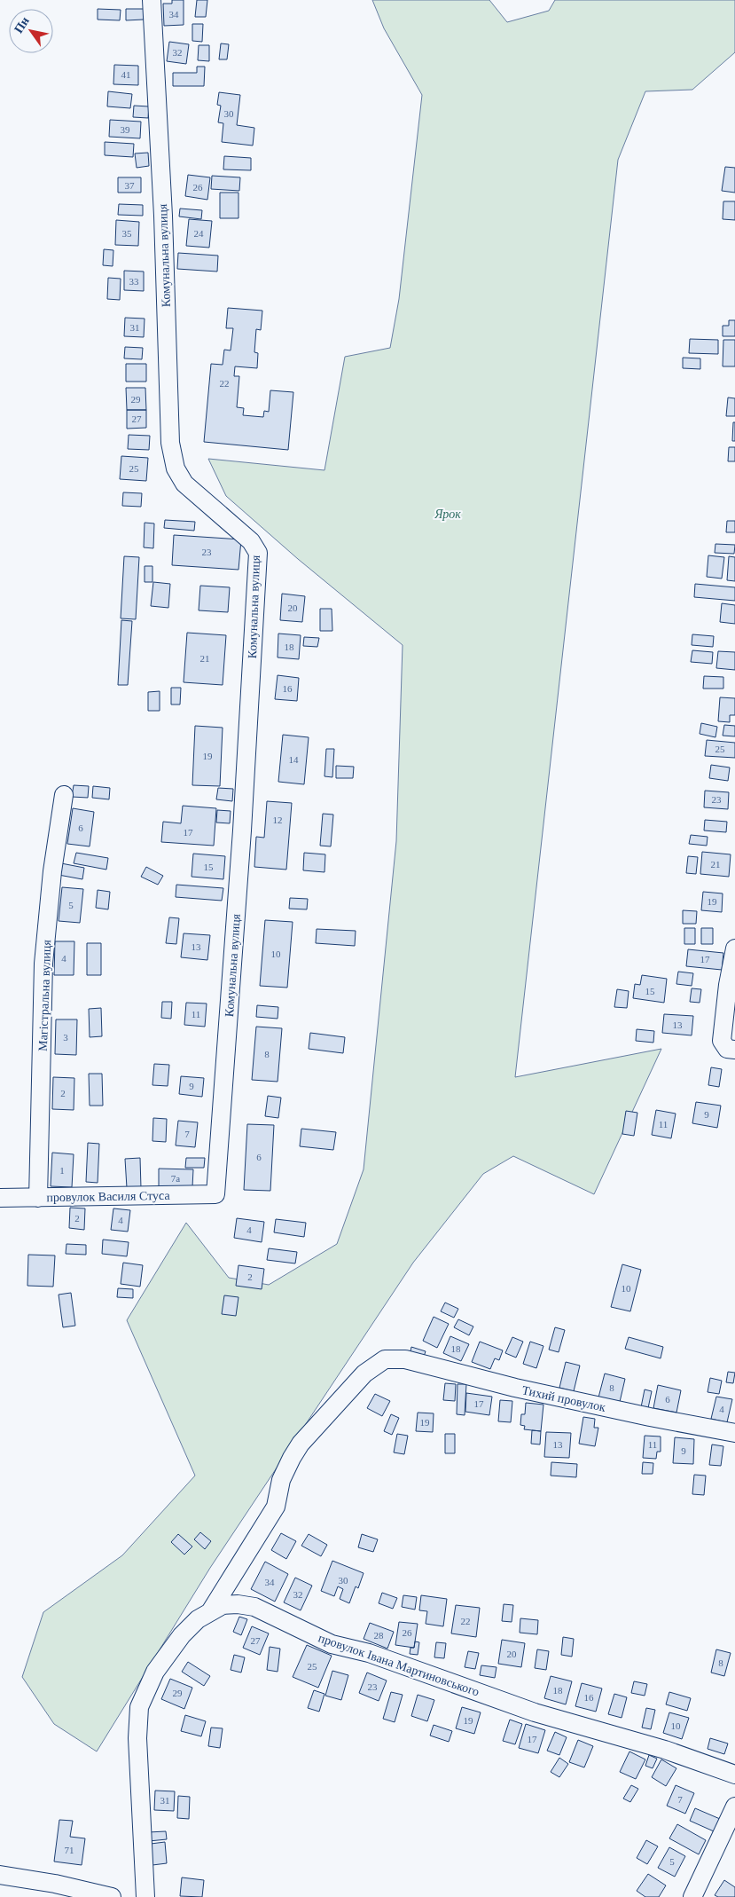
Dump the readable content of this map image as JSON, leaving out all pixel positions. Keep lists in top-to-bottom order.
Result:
{
  "streets": {
    "street": [
      "Комунальна вулиця",
      "Магістральна вулиця",
      "провулок Василя Стуса",
      "Тихий провулок",
      "провулок Івана Мартиновського"
    ]
  },
  "crossings": [
    ["Комунальна вулиця", "провулок Василя Стуса"],
    ["Магістральна вулиця", "провулок Василя Стуса"],
    ["Тихий провулок", "провулок Івана Мартиновського"]
  ],
  "parks": ["Ярок"],
  "house_numbers": [
    "34",
    "32",
    "41",
    "30",
    "39",
    "37",
    "26",
    "35",
    "24",
    "33",
    "31",
    "22",
    "29",
    "27",
    "25",
    "23",
    "20",
    "18",
    "21",
    "16",
    "25",
    "19",
    "14",
    "23",
    "12",
    "6",
    "17",
    "21",
    "15",
    "19",
    "5",
    "13",
    "10",
    "4",
    "17",
    "15",
    "11",
    "13",
    "3",
    "8",
    "9",
    "2",
    "9",
    "11",
    "7",
    "6",
    "1",
    "7а",
    "2",
    "4",
    "4",
    "2",
    "10",
    "18",
    "8",
    "6",
    "17",
    "4",
    "19",
    "13",
    "11",
    "9",
    "30",
    "34",
    "32",
    "22",
    "26",
    "28",
    "27",
    "20",
    "8",
    "25",
    "23",
    "18",
    "29",
    "16",
    "19",
    "10",
    "17",
    "7",
    "31",
    "71",
    "5"
  ],
  "north": "top left"
}
